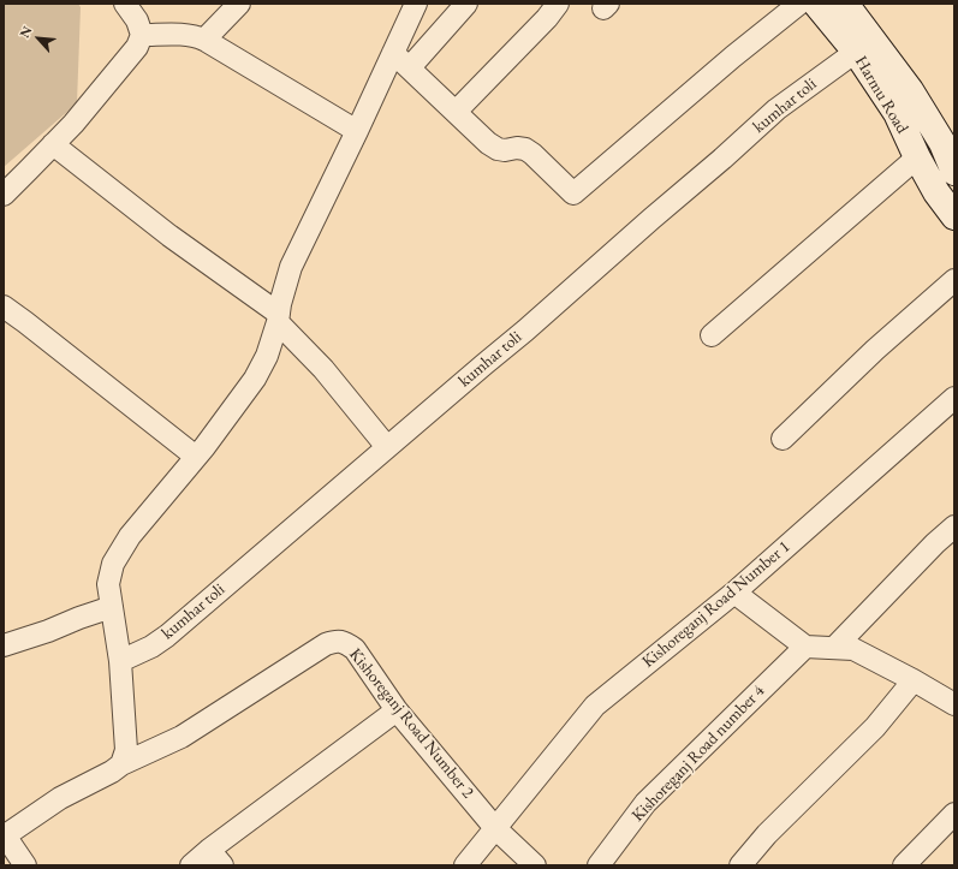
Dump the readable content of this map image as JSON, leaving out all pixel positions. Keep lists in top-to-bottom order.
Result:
{
  "streets": {
    "main road": ["Harmu Road"],
    "street": [
      "kumhar toli",
      "Kishoreganj Road Number 1",
      "Kishoreganj Road Number 2",
      "Kishoreganj Road number 4"
    ]
  },
  "crossings": [
    ["Harmu Road", "kumhar toli"],
    ["Kishoreganj Road Number 1", "Kishoreganj Road Number 2"]
  ],
  "north": "top left"
}
